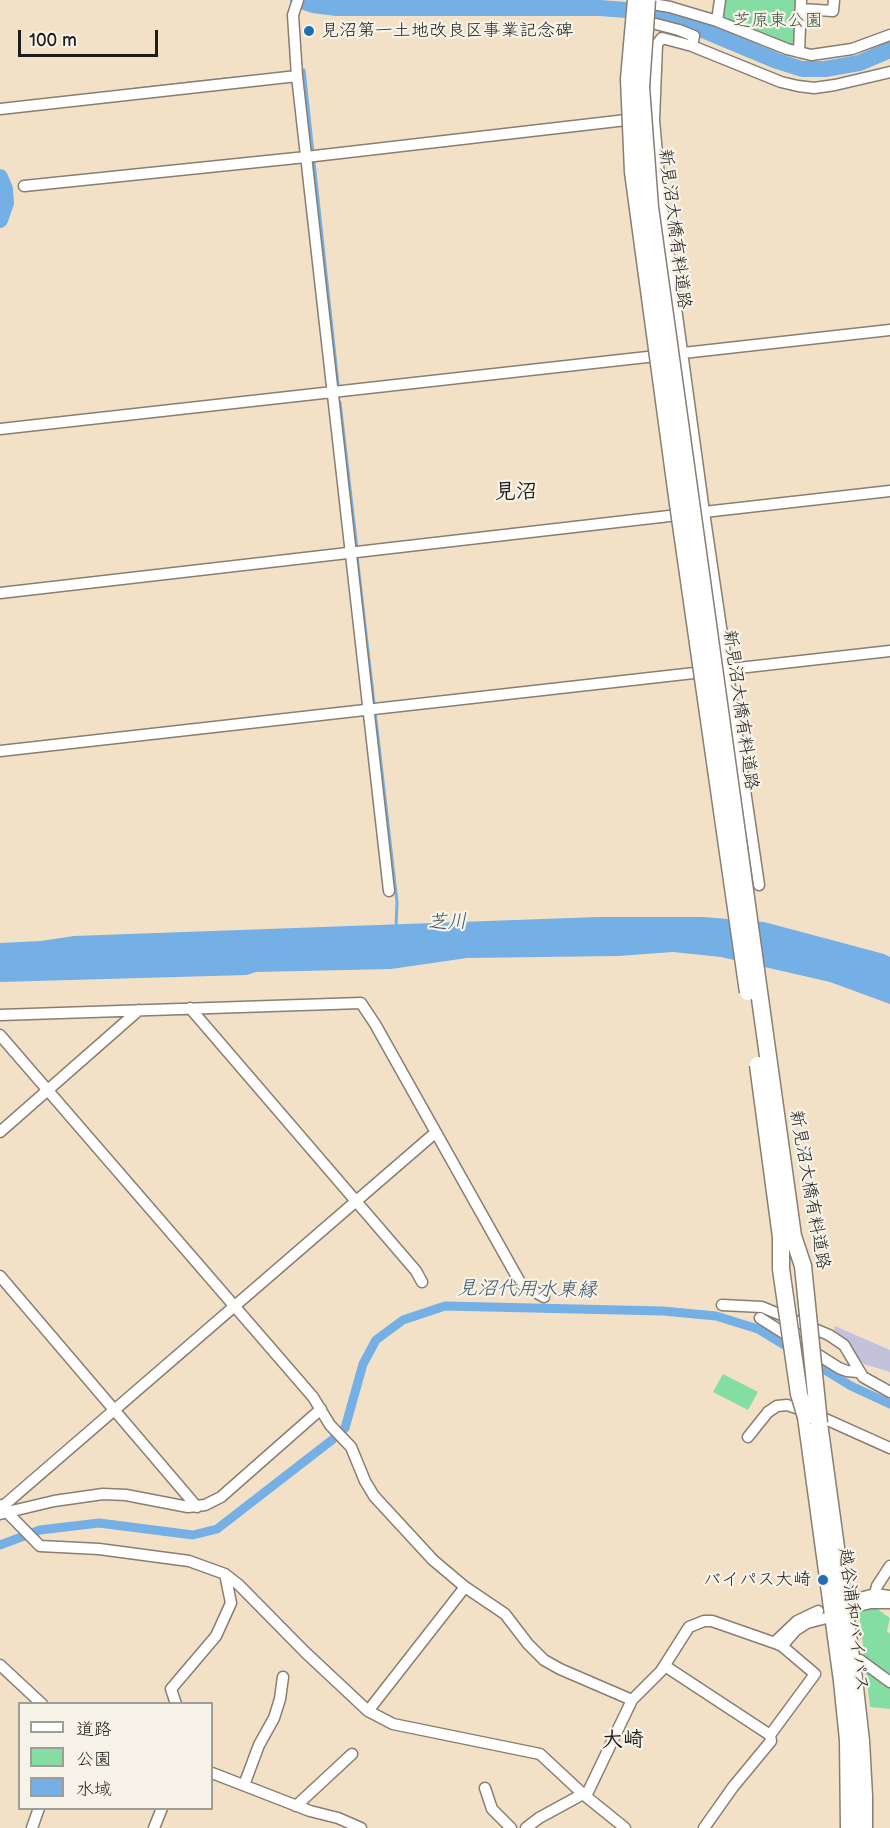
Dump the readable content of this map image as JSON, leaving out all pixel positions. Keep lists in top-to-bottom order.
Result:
{
  "streets": {
    "highway": ["新見沼大橋有料道路", "越谷浦和バイパス"]
  },
  "crossings": [
    ["新見沼大橋有料道路", "越谷浦和バイパス"]
  ],
  "districts": ["見沼", "大崎"],
  "water": ["芝川", "見沼代用水東縁"],
  "parks": ["芝原東公園"],
  "places": ["見沼第一土地改良区事業記念碑", "バイパス大崎"],
  "legend": ["道路", "公園", "水域"],
  "scale_bar": "100 m"
}
